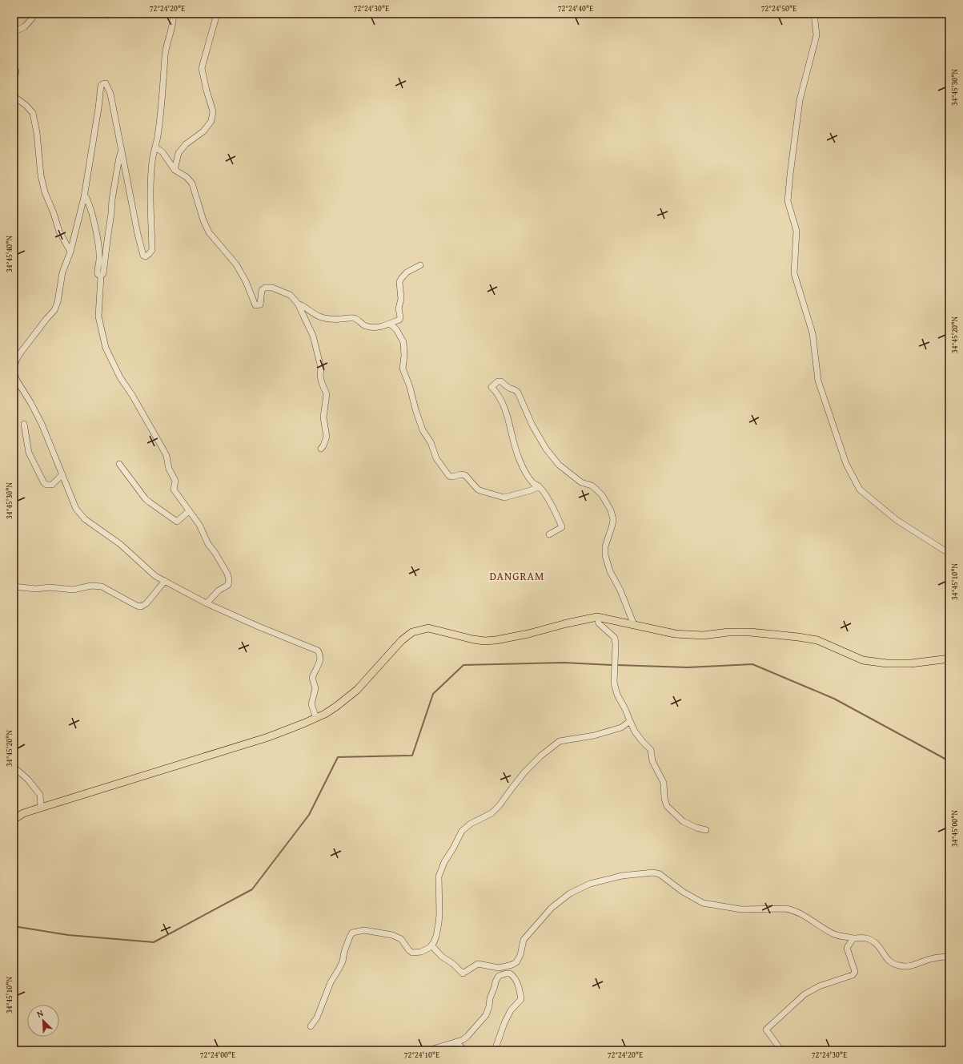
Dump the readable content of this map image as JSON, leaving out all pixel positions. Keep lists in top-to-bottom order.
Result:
{
  "districts": ["DANGRAM"],
  "north": "top left",
  "coordinates": [
    "72°24'20\"E",
    "72°24'30\"E",
    "72°24'40\"E",
    "72°24'50\"E",
    "34°45'30\"N",
    "34°45'40\"N",
    "34°45'20\"N",
    "34°45'10\"N",
    "34°45'00\"N",
    "72°24'00\"E",
    "72°24'10\"E"
  ]
}
